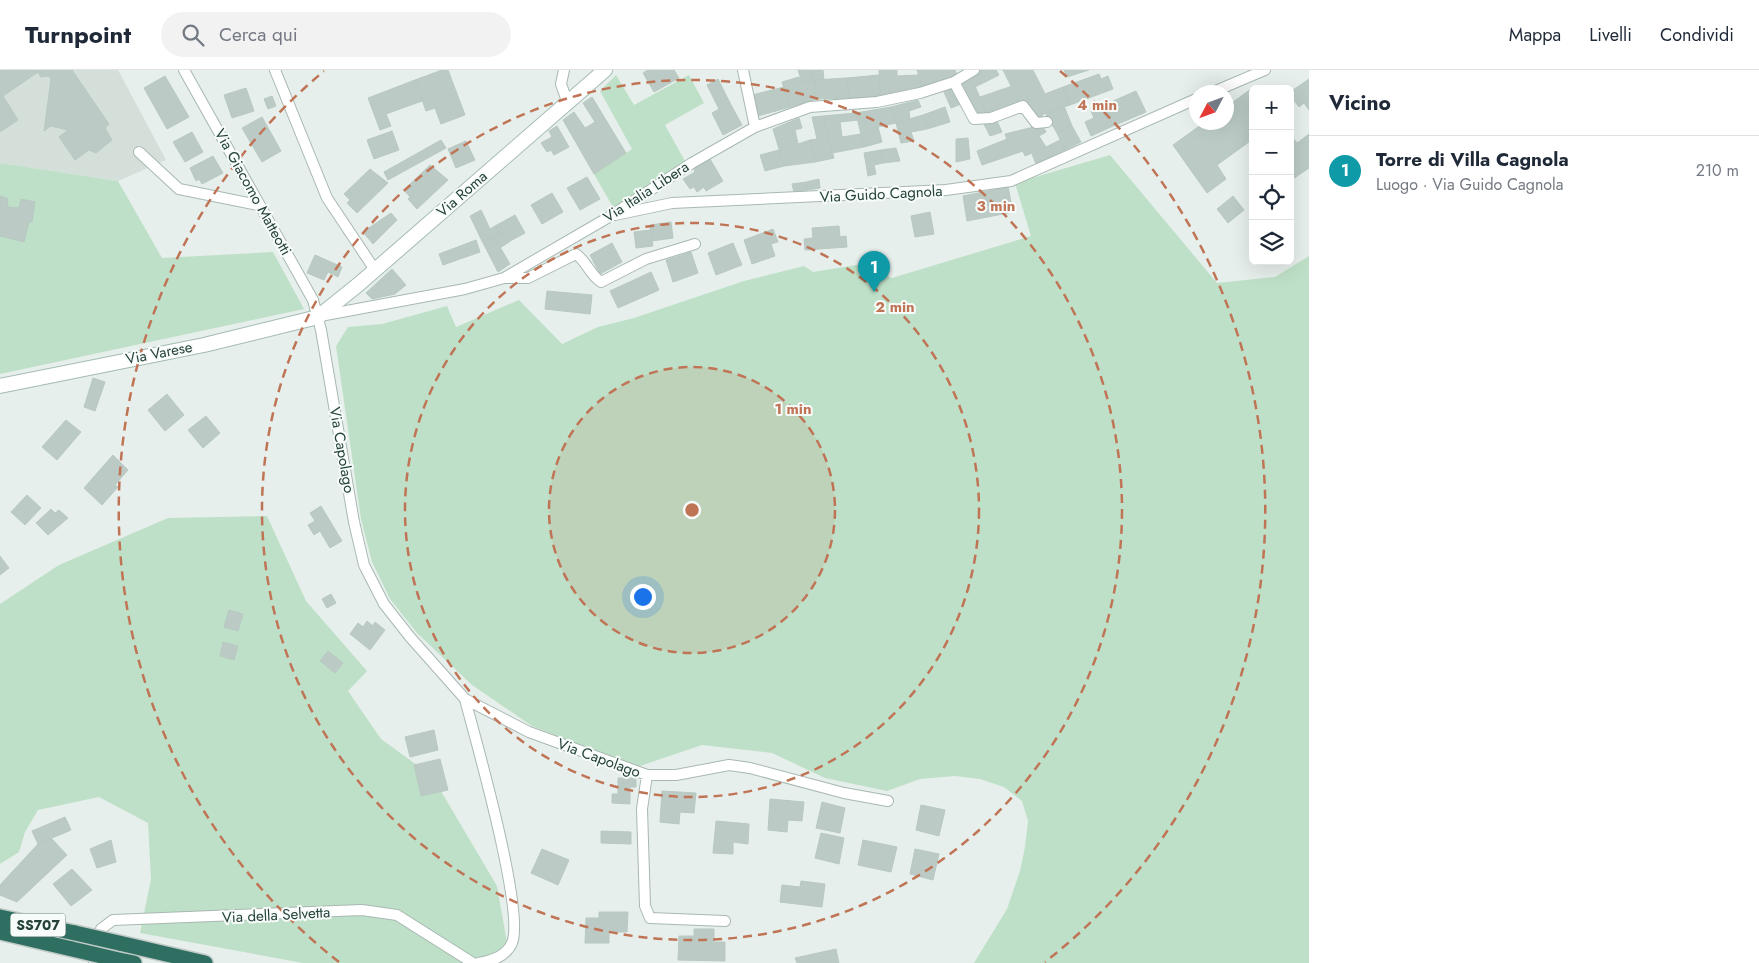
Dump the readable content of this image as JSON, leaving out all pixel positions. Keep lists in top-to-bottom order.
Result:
{
  "streets": {
    "highway": ["SS707"],
    "main road": ["Via Roma", "Via Varese"],
    "street": [
      "Via Giacomo Matteotti",
      "Via Italia Libera",
      "Via Guido Cagnola",
      "Via Capolago",
      "Via della Selvetta"
    ]
  },
  "crossings": [
    ["Via Giacomo Matteotti", "Via Italia Libera"],
    ["Via Giacomo Matteotti", "Via Roma"],
    ["Via Giacomo Matteotti", "Via Varese"],
    ["Via Giacomo Matteotti", "Via Capolago"],
    ["Via Italia Libera", "Via Roma"],
    ["Via Italia Libera", "Via Guido Cagnola"],
    ["Via Italia Libera", "Via Varese"],
    ["Via Italia Libera", "Via Capolago"],
    ["Via Roma", "Via Varese"],
    ["Via Roma", "Via Capolago"],
    ["Via Varese", "Via Capolago"]
  ],
  "north": "bottom left",
  "page": {
    "header": "Turnpoint",
    "search": "Cerca qui",
    "nav": ["Mappa", "Livelli", "Condividi"],
    "heading": "Vicino",
    "map_buttons": ["+", "−"],
    "list": [
      {
        "mark": "1",
        "name": "Torre di Villa Cagnola",
        "note": "Luogo · Via Guido Cagnola",
        "value": "210 m"
      }
    ],
    "pins": "1"
  },
  "rings": [
    "4 min",
    "3 min",
    "2 min",
    "1 min"
  ]
}
